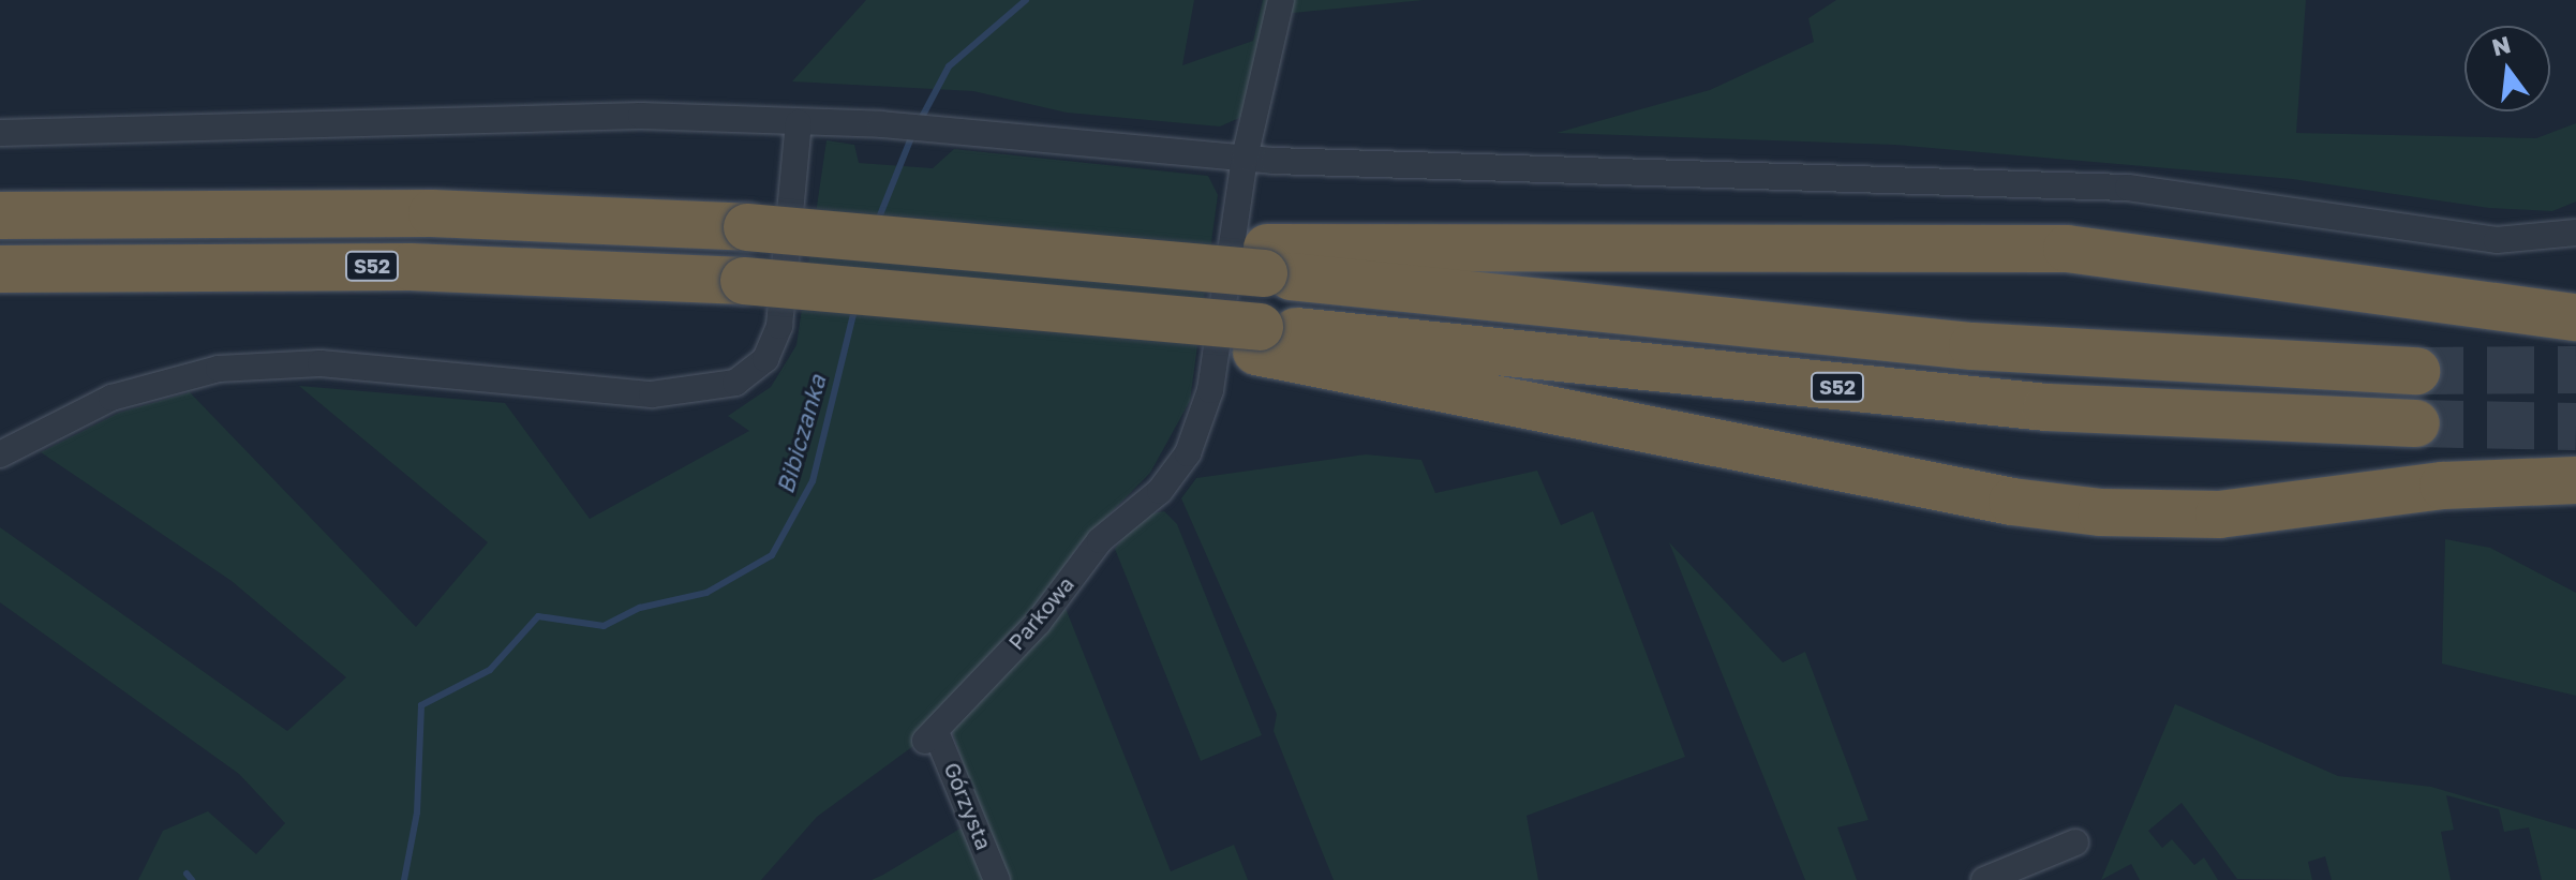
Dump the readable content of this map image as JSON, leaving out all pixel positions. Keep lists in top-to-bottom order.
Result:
{
  "streets": {
    "highway": ["S52"],
    "street": ["Parkowa", "Górzysta"]
  },
  "crossings": [
    ["Parkowa", "Górzysta"]
  ],
  "water": ["Bibiczanka"],
  "north": "top"
}
